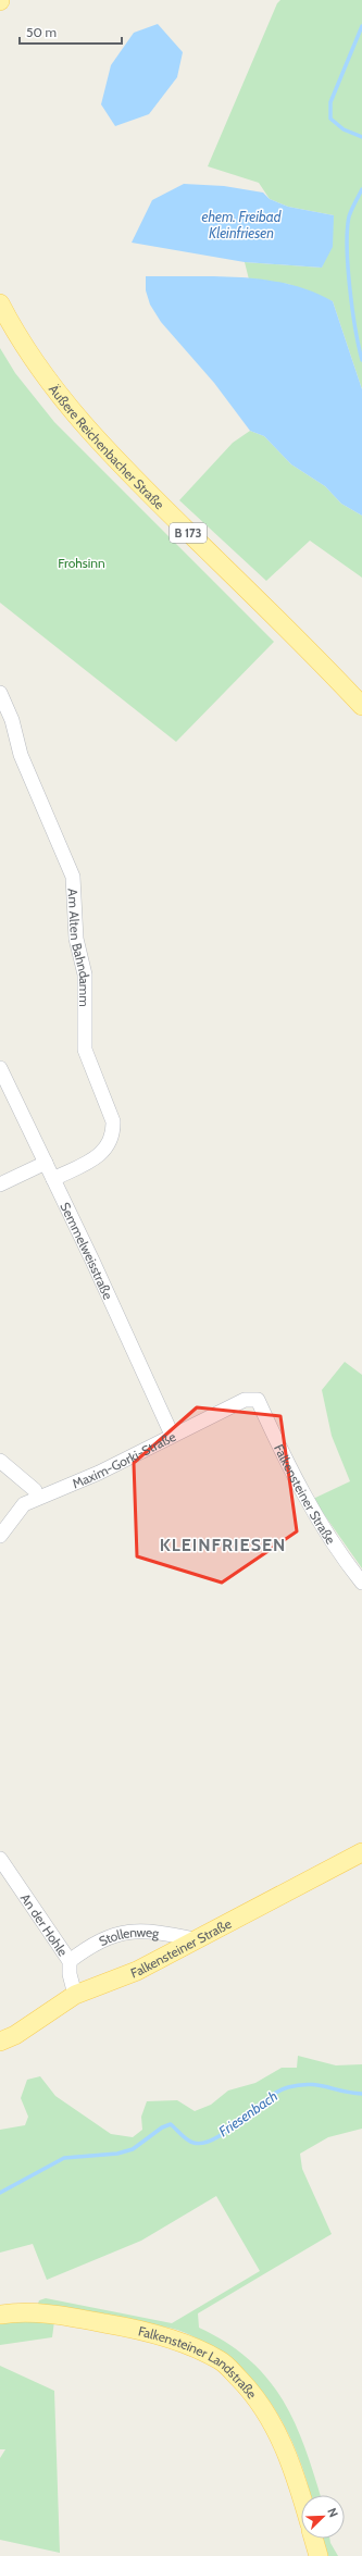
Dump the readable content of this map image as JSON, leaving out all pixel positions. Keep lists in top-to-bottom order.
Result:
{
  "streets": {
    "main road": [
      "Äußere Reichenbacher Straße",
      "B 173",
      "Falkensteiner Straße",
      "Falkensteiner Landstraße"
    ],
    "street": [
      "Am Alten Bahndamm",
      "Semmelweisstraße",
      "Maxim-Gorki-Straße",
      "An der Hohle",
      "Stollenweg"
    ]
  },
  "crossings": [
    ["Am Alten Bahndamm", "Semmelweisstraße"],
    ["Semmelweisstraße", "Maxim-Gorki-Straße"],
    ["Maxim-Gorki-Straße", "Falkensteiner Straße"],
    ["Falkensteiner Straße", "An der Hohle"],
    ["Falkensteiner Straße", "Stollenweg"],
    ["An der Hohle", "Stollenweg"]
  ],
  "districts": ["KLEINFRIESEN"],
  "water": ["ehem. Freibad Kleinfriesen", "Friesenbach"],
  "parks": ["Frohsinn"],
  "scale_bar": "50 m",
  "north": "top right"
}
